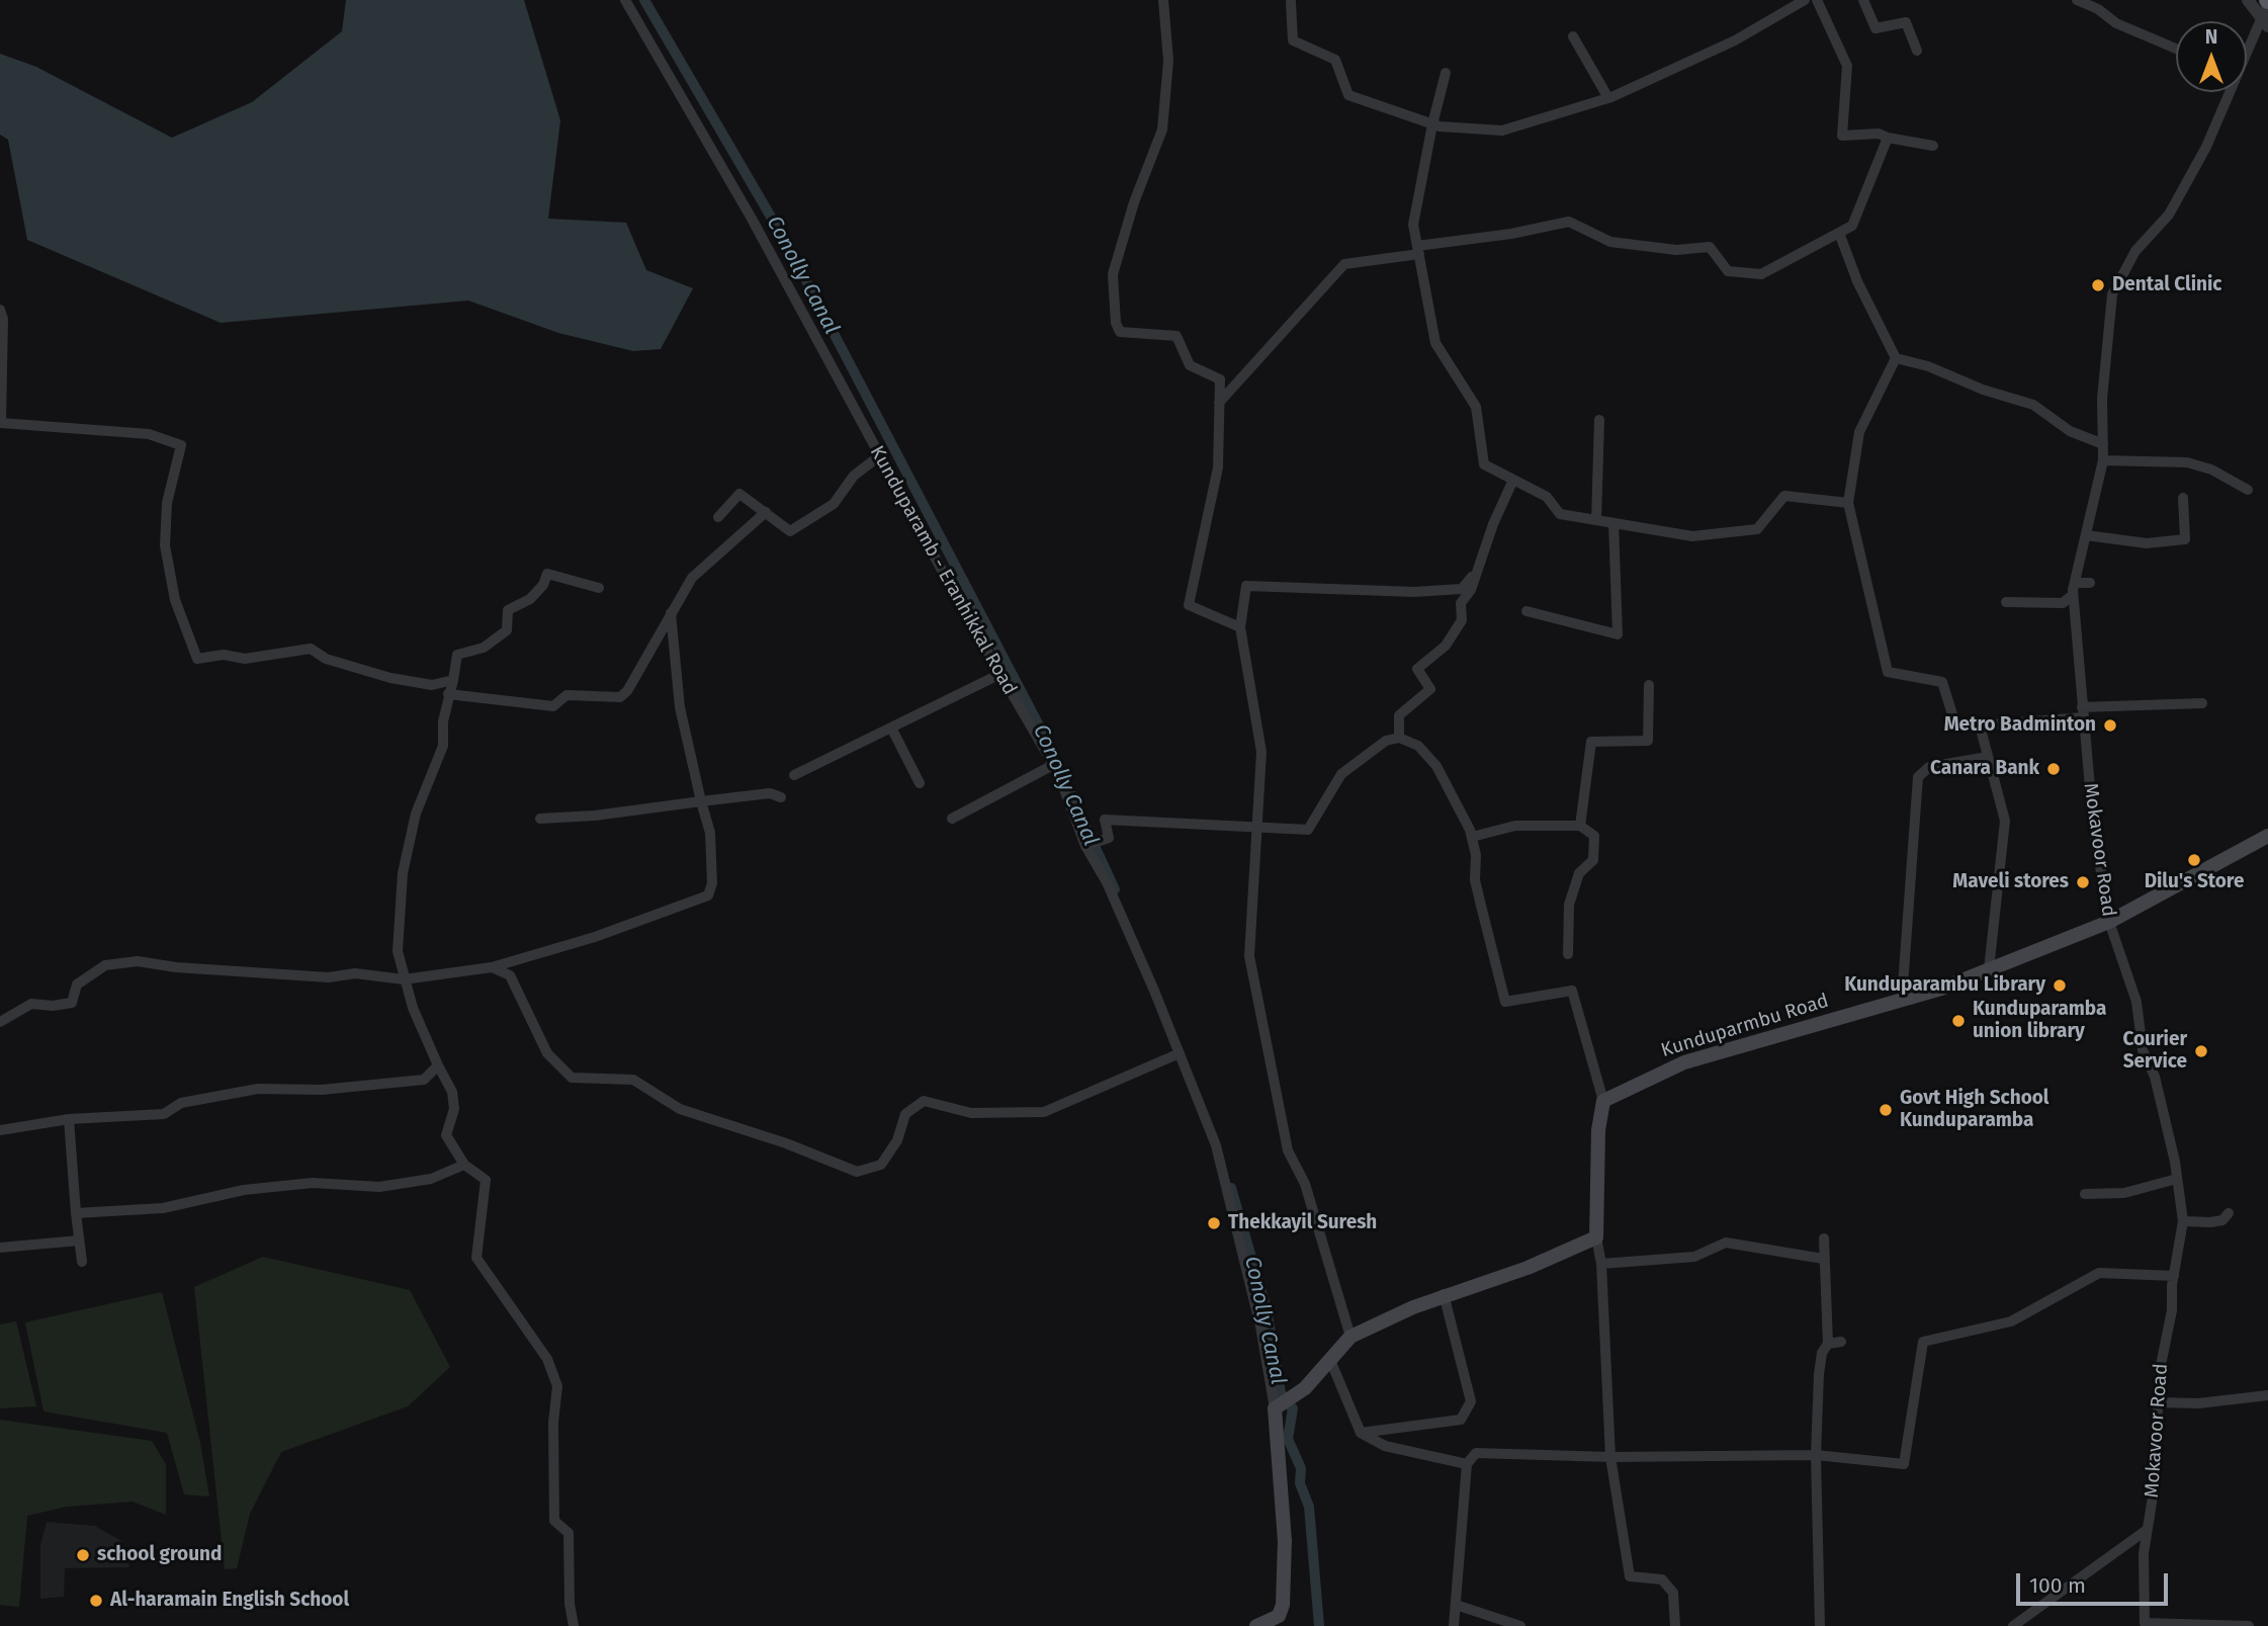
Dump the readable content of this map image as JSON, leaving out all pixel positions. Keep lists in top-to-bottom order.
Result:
{
  "streets": {
    "main road": ["Kunduparmbu Road"],
    "street": ["Kunduparamb - Eranhikkal Road", "Mokavoor Road"]
  },
  "crossings": [
    ["Mokavoor Road", "Kunduparmbu Road"]
  ],
  "water": ["Conolly Canal"],
  "places": [
    "Dental Clinic",
    "Metro Badminton",
    "Canara Bank",
    "Dilu's Store",
    "Maveli stores",
    "Kunduparambu Library",
    "Kunduparamba union library",
    "Courier Service",
    "Govt High School Kunduparamba",
    "Thekkayil Suresh",
    "school ground",
    "Al-haramain English School"
  ],
  "scale_bar": "100 m",
  "north": "top"
}
